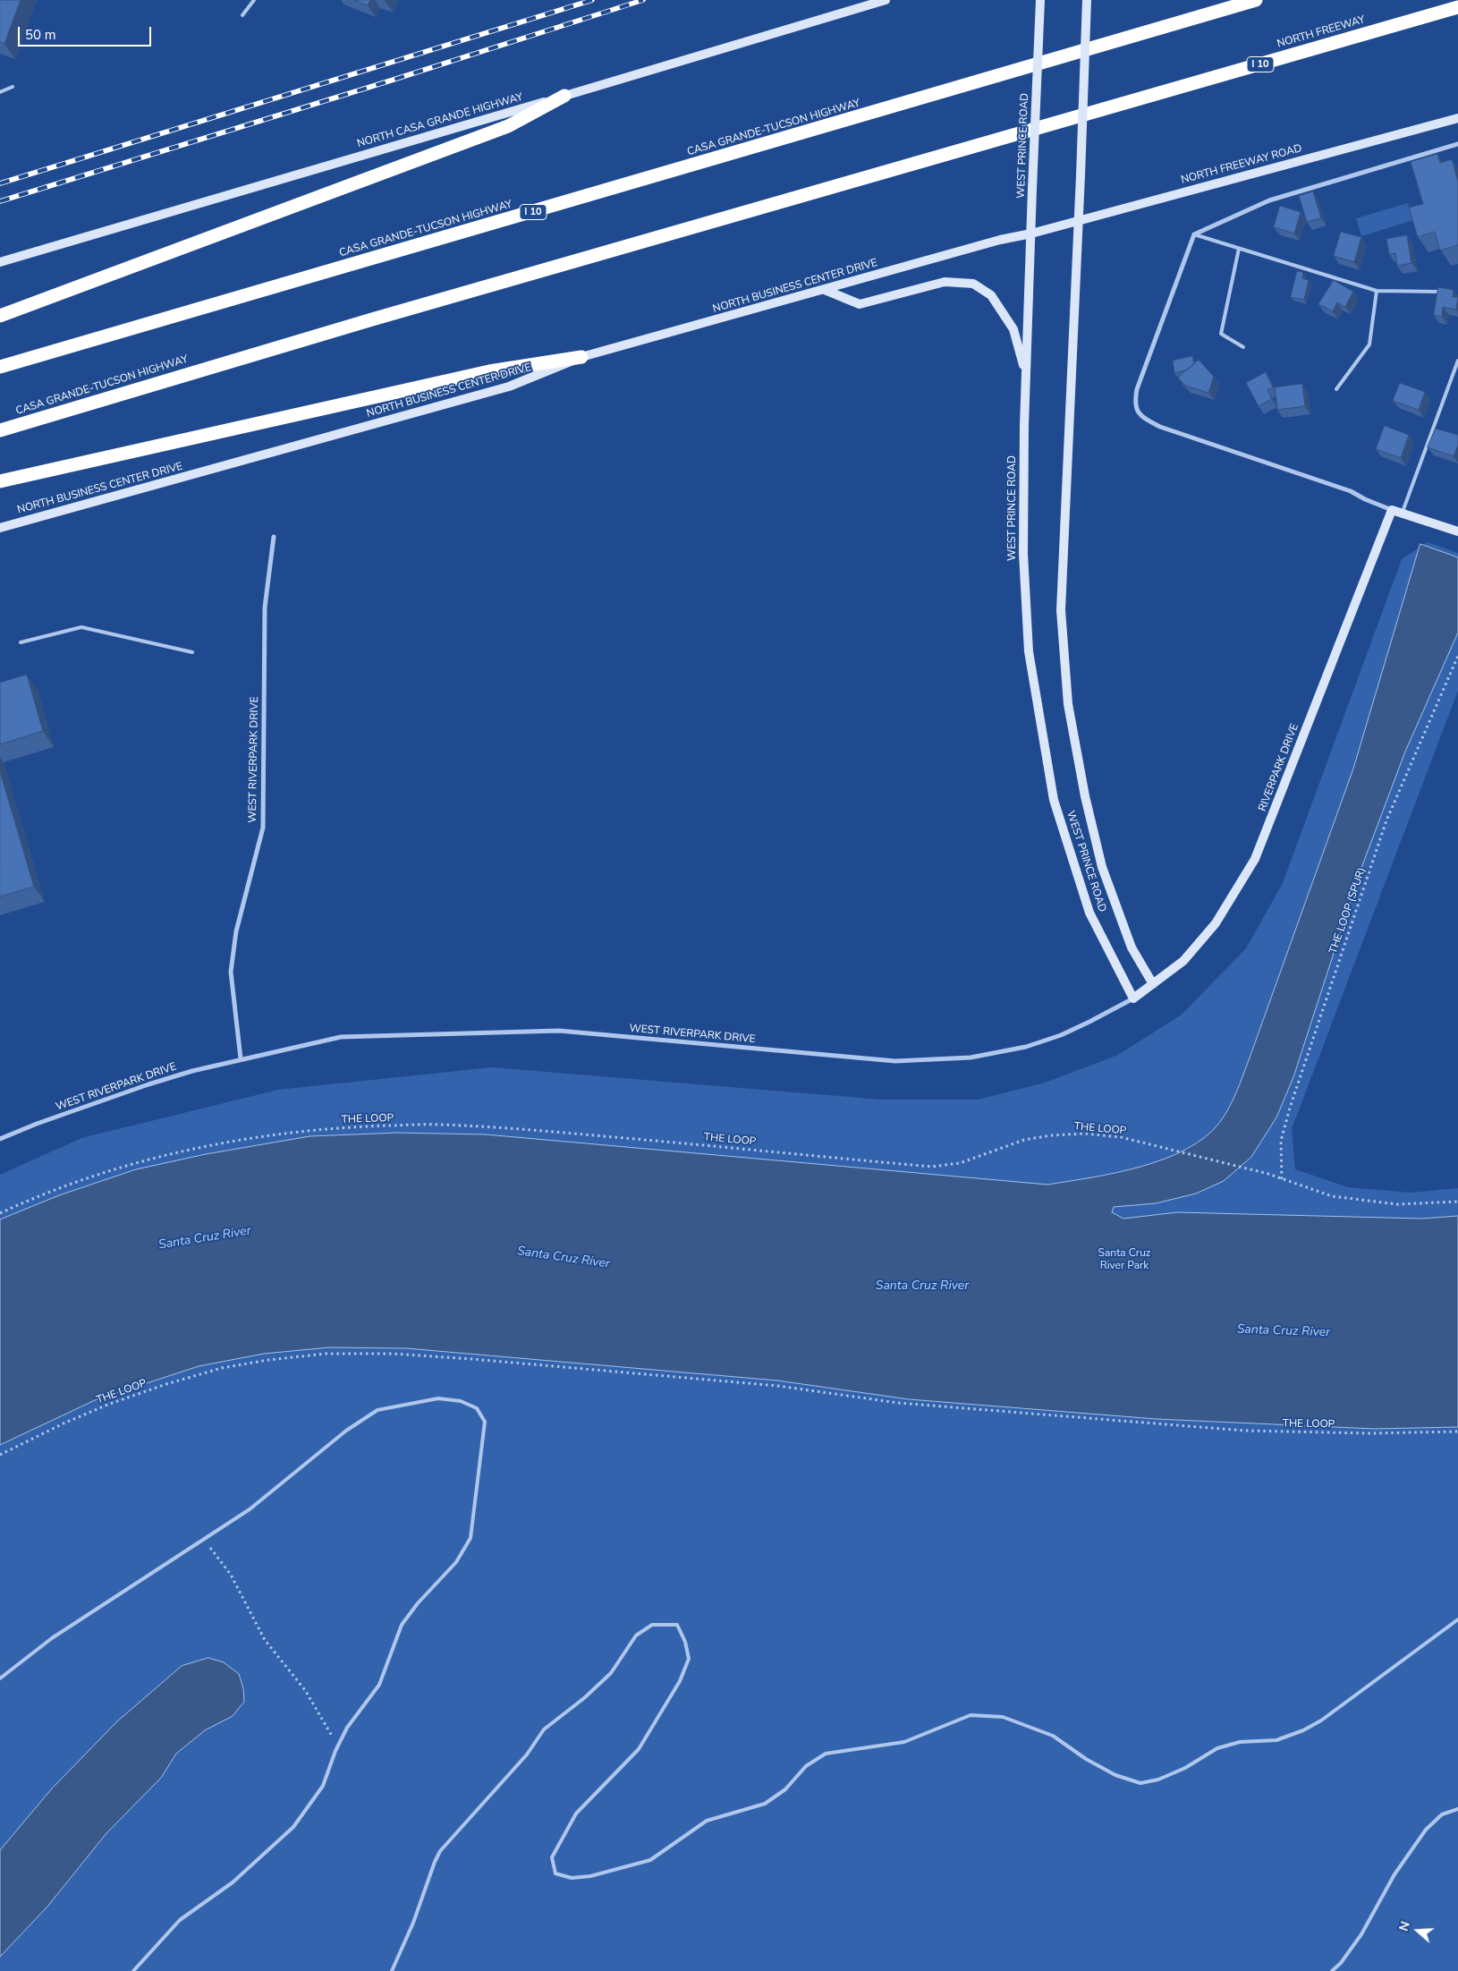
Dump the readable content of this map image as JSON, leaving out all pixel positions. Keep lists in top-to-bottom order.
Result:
{
  "streets": {
    "highway": ["NORTH FREEWAY", "I 10", "CASA GRANDE-TUCSON HIGHWAY"],
    "street": [
      "NORTH CASA GRANDE HIGHWAY",
      "WEST PRINCE ROAD",
      "NORTH FREEWAY ROAD",
      "NORTH BUSINESS CENTER DRIVE",
      "WEST RIVERPARK DRIVE",
      "RIVERPARK DRIVE"
    ],
    "path": ["THE LOOP (SPUR)", "THE LOOP"]
  },
  "crossings": [
    ["NORTH FREEWAY", "CASA GRANDE-TUCSON HIGHWAY"],
    ["WEST PRINCE ROAD", "NORTH FREEWAY ROAD"],
    ["WEST PRINCE ROAD", "NORTH BUSINESS CENTER DRIVE"],
    ["WEST PRINCE ROAD", "WEST RIVERPARK DRIVE"],
    ["WEST PRINCE ROAD", "RIVERPARK DRIVE"],
    ["NORTH FREEWAY ROAD", "NORTH BUSINESS CENTER DRIVE"],
    ["WEST RIVERPARK DRIVE", "RIVERPARK DRIVE"],
    ["THE LOOP (SPUR)", "THE LOOP"]
  ],
  "water": ["Santa Cruz River"],
  "parks": ["Santa Cruz River Park"],
  "scale_bar": "50 m",
  "north": "left"
}
